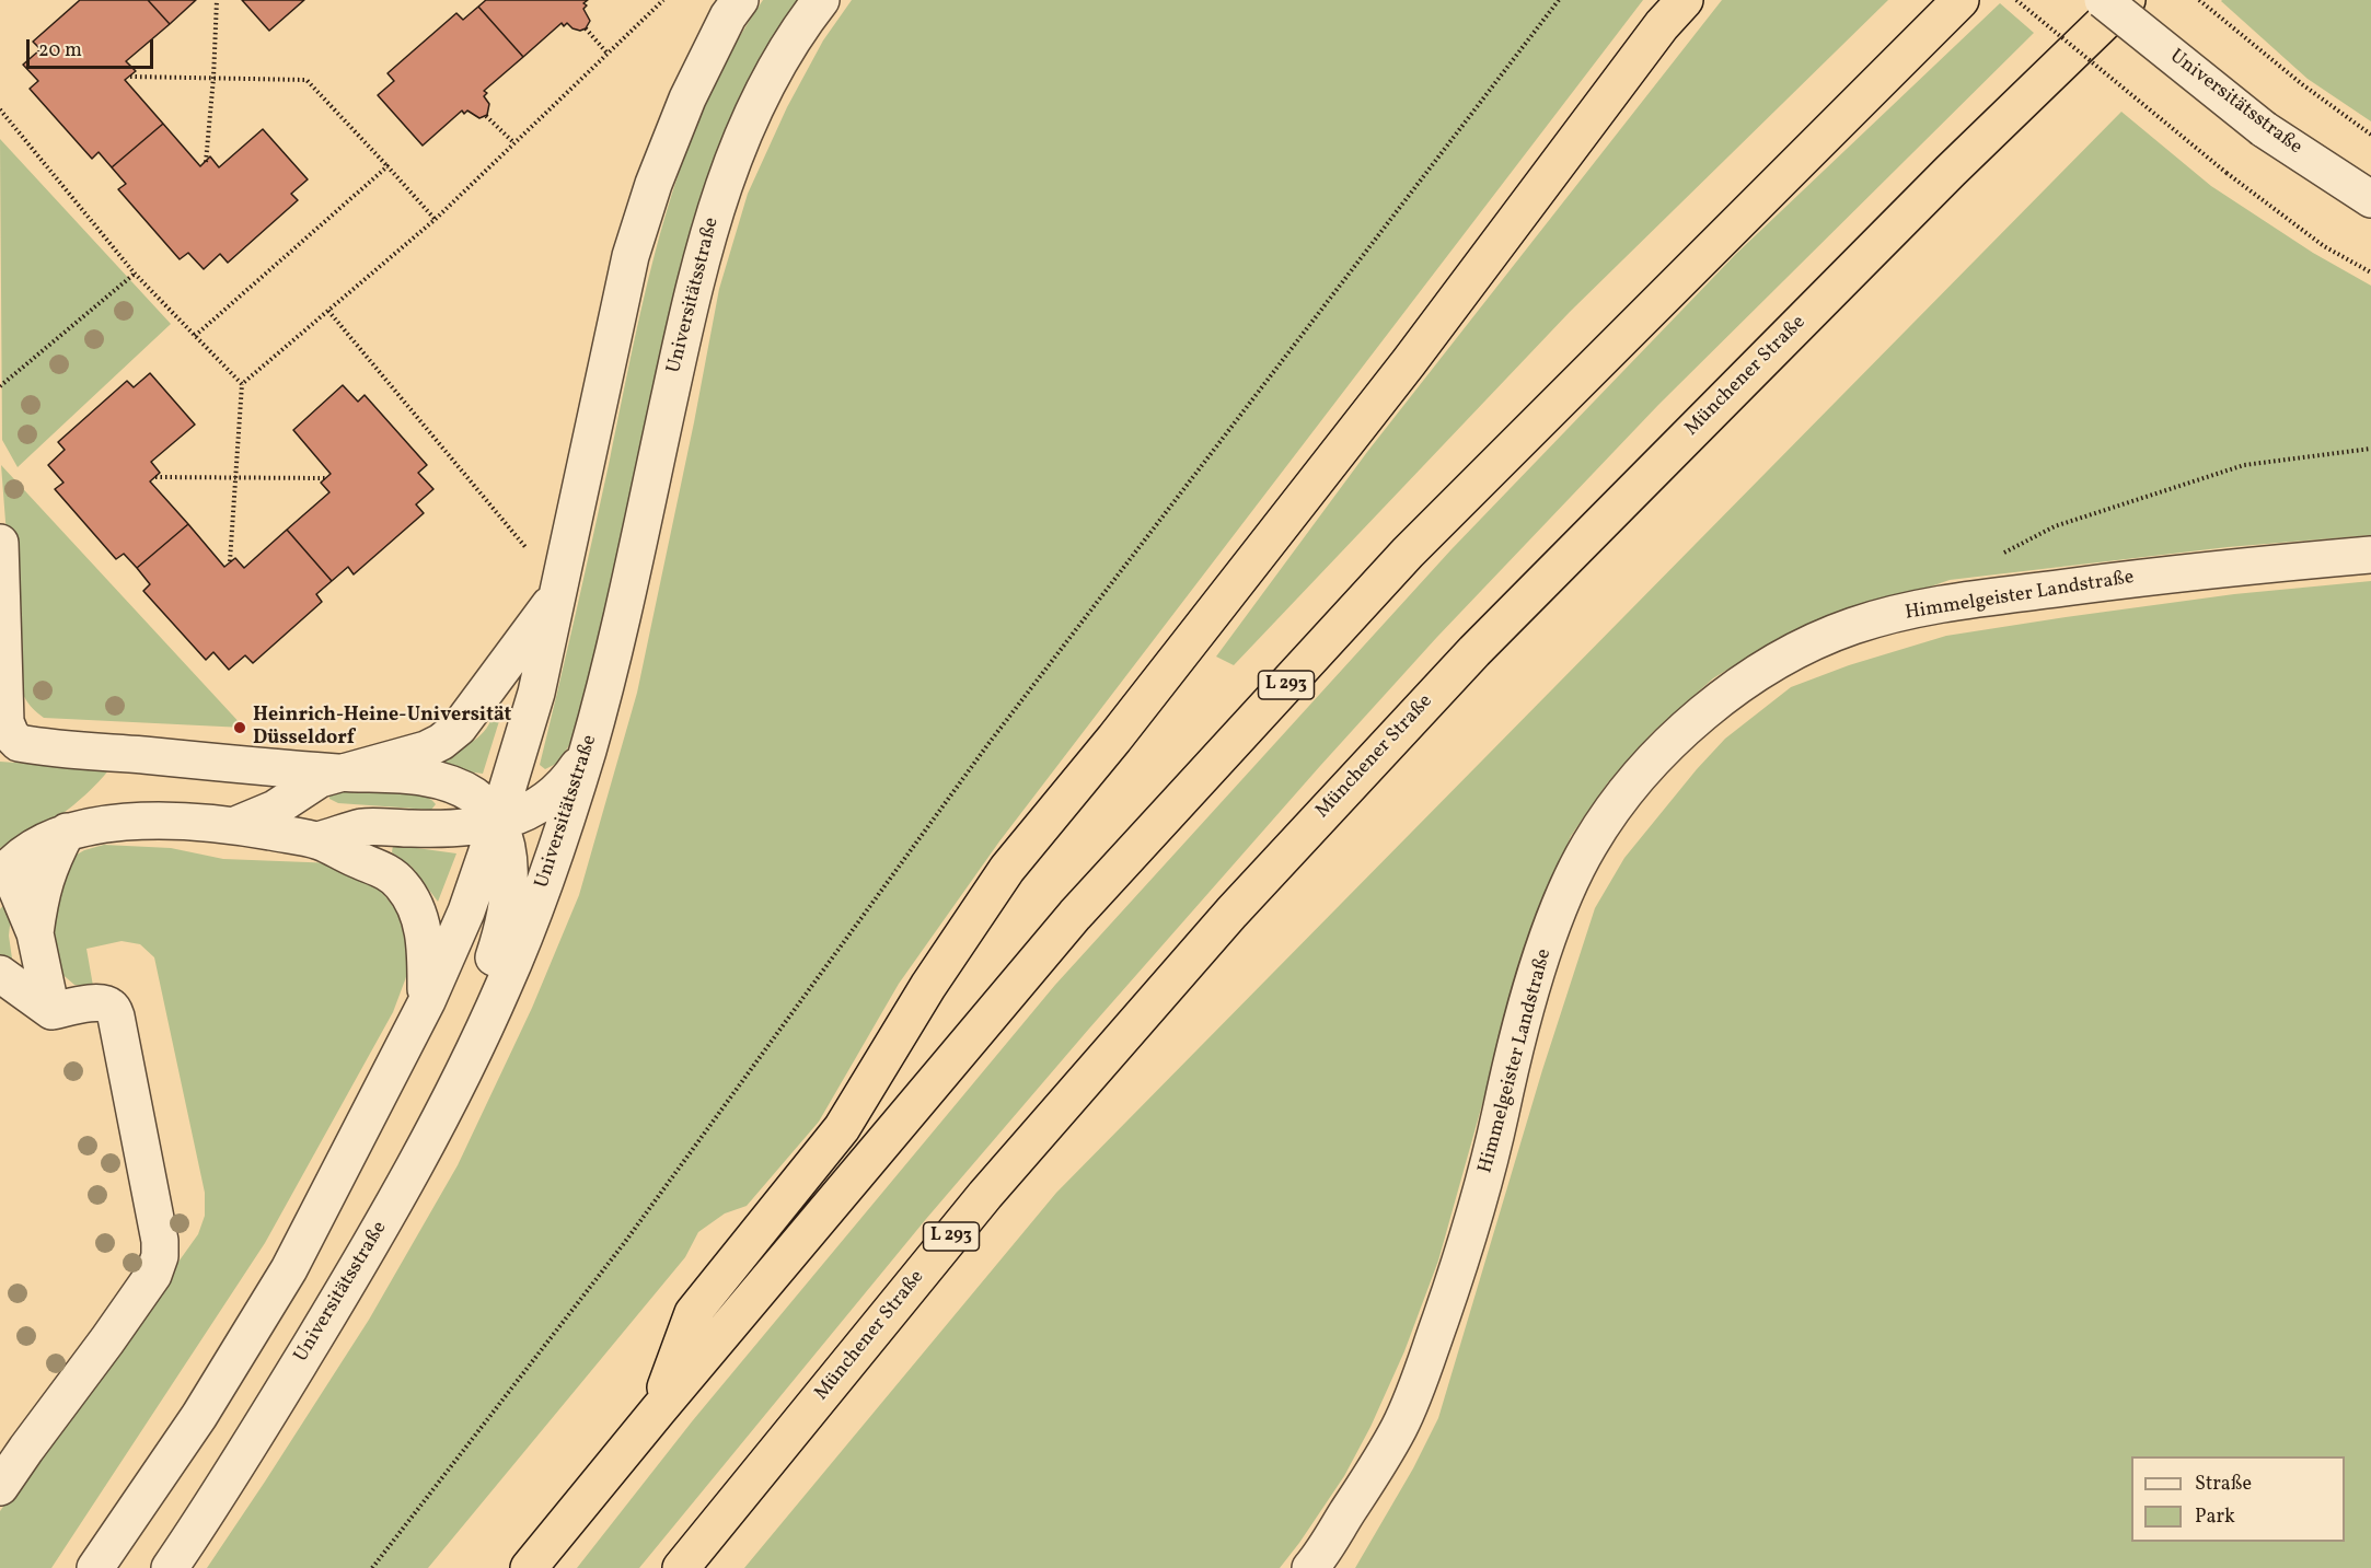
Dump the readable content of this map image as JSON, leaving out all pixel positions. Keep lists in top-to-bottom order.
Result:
{
  "streets": {
    "highway": ["Münchener Straße", "L 293"],
    "street": ["Universitätsstraße", "Himmelgeister Landstraße"]
  },
  "places": ["Heinrich-Heine-Universität Düsseldorf"],
  "legend": ["Straße", "Park"],
  "scale_bar": "20 m"
}
